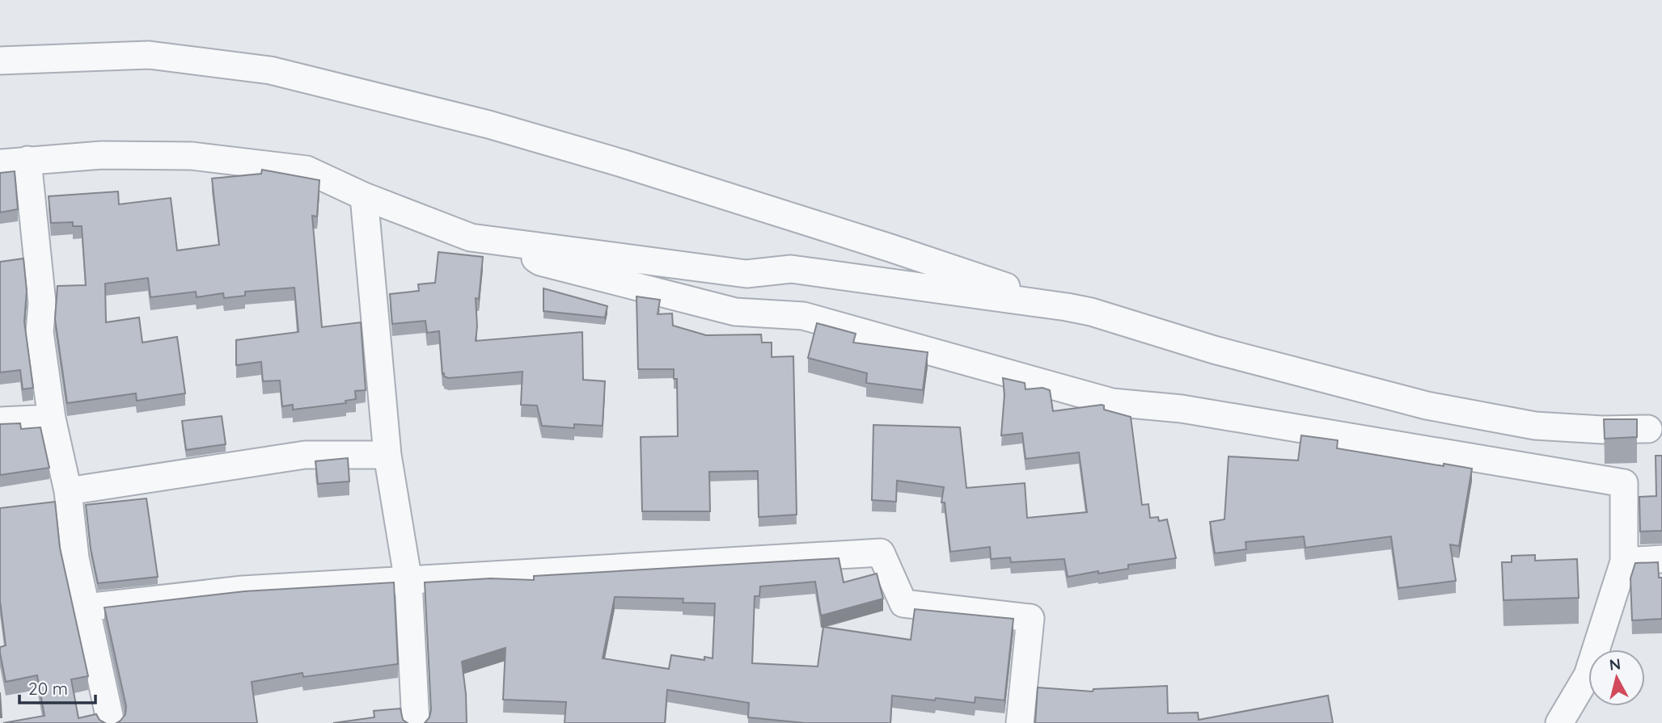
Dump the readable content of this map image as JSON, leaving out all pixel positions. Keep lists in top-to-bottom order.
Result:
{
  "scale_bar": "20 m",
  "north": "top"
}
